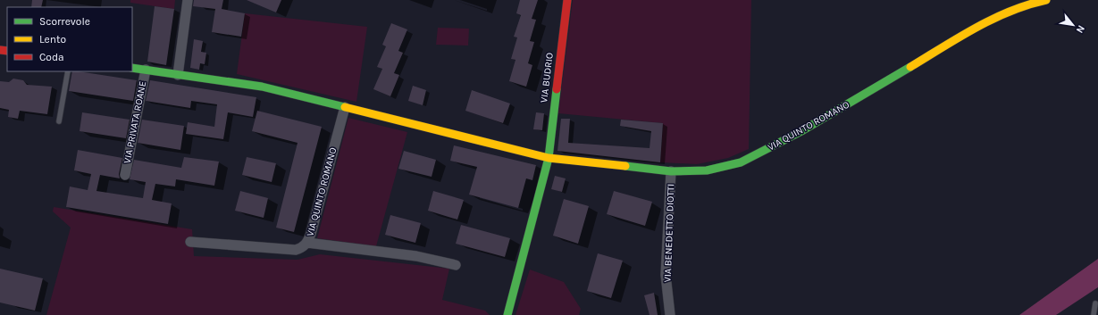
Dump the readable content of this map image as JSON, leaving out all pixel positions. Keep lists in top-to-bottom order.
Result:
{
  "streets": {
    "street": [
      "VIA BUDRIO",
      "VIA PRIVATA ROANE",
      "VIA QUINTO ROMANO",
      "VIA BENEDETTO DIOTTI"
    ]
  },
  "crossings": [
    ["VIA BUDRIO", "VIA QUINTO ROMANO"],
    ["VIA PRIVATA ROANE", "VIA QUINTO ROMANO"],
    ["VIA QUINTO ROMANO", "VIA BENEDETTO DIOTTI"]
  ],
  "legend": ["Scorrevole", "Lento", "Coda"],
  "north": "bottom right"
}
